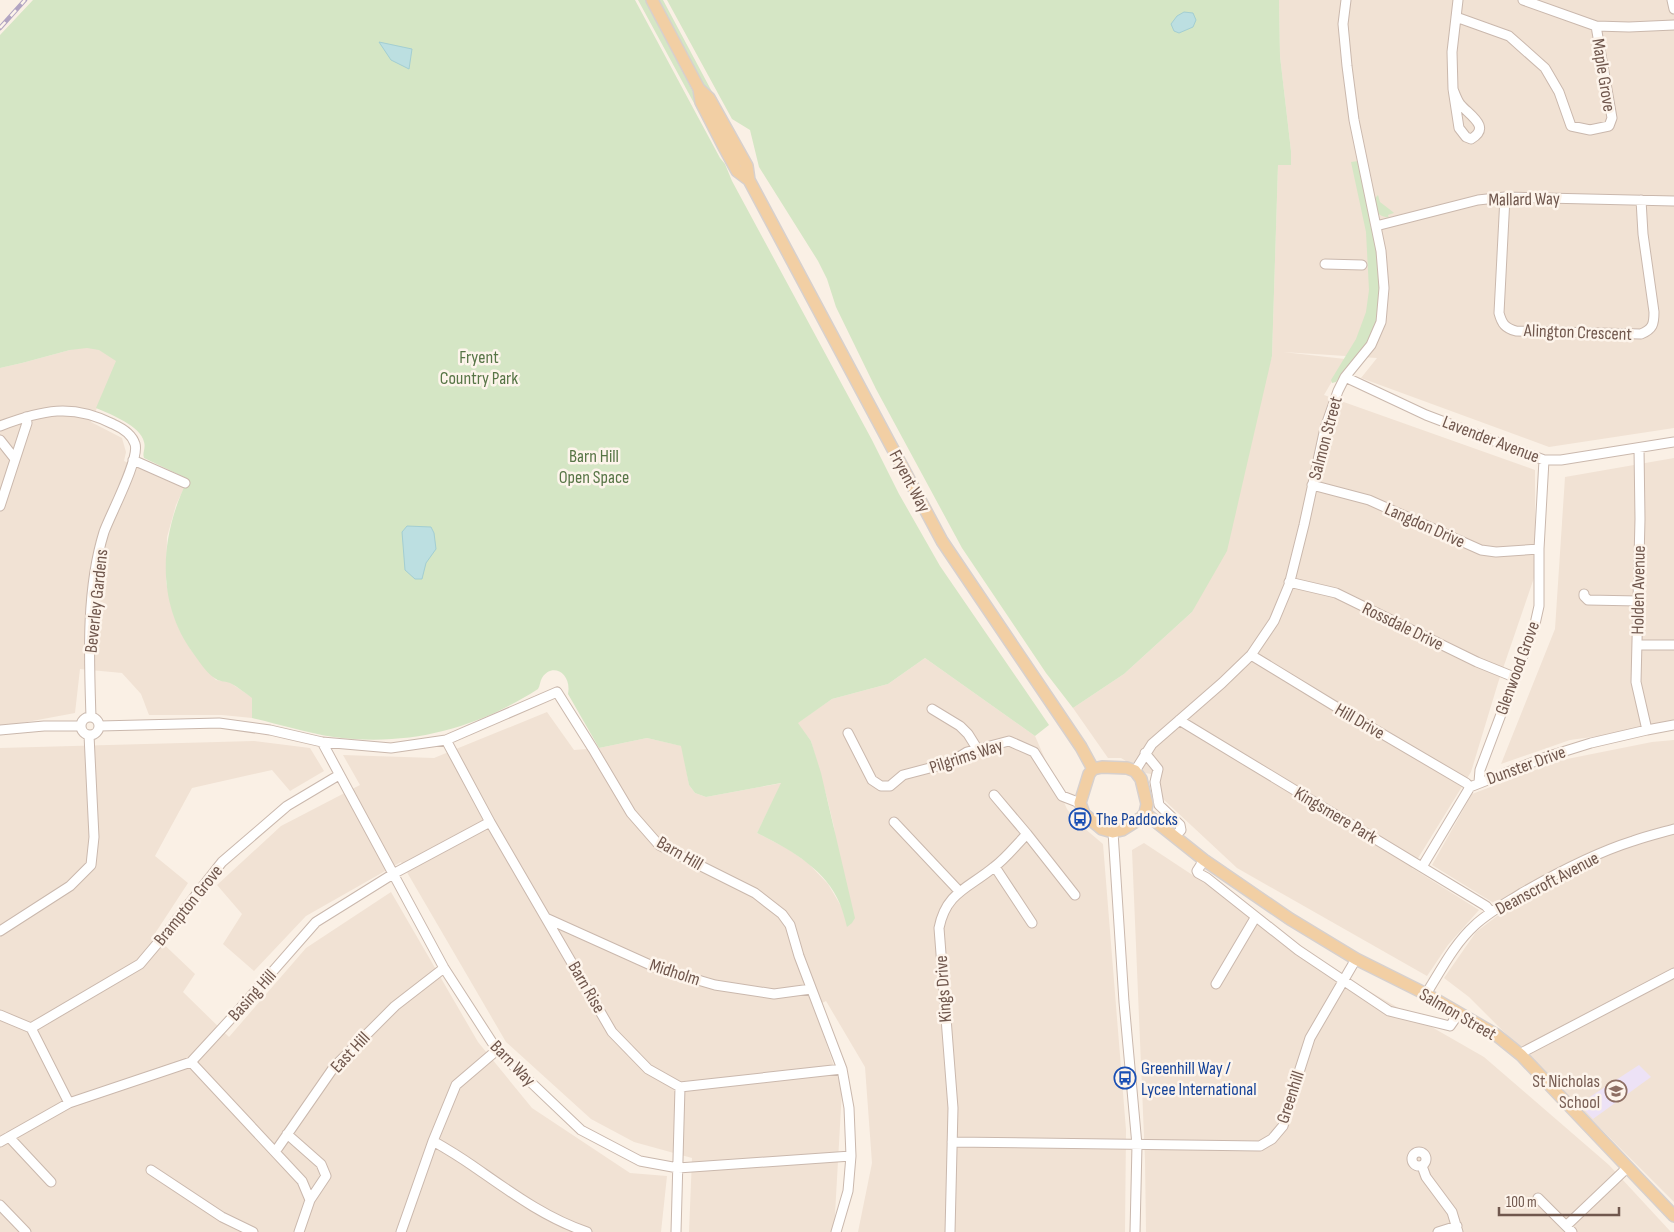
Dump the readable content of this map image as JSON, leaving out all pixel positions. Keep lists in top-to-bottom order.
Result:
{
  "streets": {
    "main road": ["Salmon Street", "Fryent Way"],
    "street": [
      "Maple Grove",
      "Mallard Way",
      "Alington Crescent",
      "Lavender Avenue",
      "Langdon Drive",
      "Holden Avenue",
      "Beverley Gardens",
      "Rossdale Drive",
      "Glenwood Grove",
      "Hill Drive",
      "Pilgrims Way",
      "Dunster Drive",
      "Kingsmere Park",
      "Barn Hill",
      "Deanscroft Avenue",
      "Brampton Grove",
      "Midholm",
      "Barn Rise",
      "Kings Drive",
      "Basing Hill",
      "East Hill",
      "Barn Way",
      "Greenhill"
    ]
  },
  "crossings": [
    ["Mallard Way", "Alington Crescent"],
    ["Mallard Way", "Salmon Street"],
    ["Salmon Street", "Lavender Avenue"],
    ["Salmon Street", "Fryent Way"],
    ["Salmon Street", "Langdon Drive"],
    ["Salmon Street", "Rossdale Drive"],
    ["Salmon Street", "Hill Drive"],
    ["Salmon Street", "Pilgrims Way"],
    ["Salmon Street", "Kingsmere Park"],
    ["Salmon Street", "Deanscroft Avenue"],
    ["Salmon Street", "Greenhill"],
    ["Lavender Avenue", "Holden Avenue"],
    ["Lavender Avenue", "Glenwood Grove"],
    ["Fryent Way", "Pilgrims Way"],
    ["Langdon Drive", "Glenwood Grove"],
    ["Holden Avenue", "Dunster Drive"],
    ["Beverley Gardens", "Barn Hill"],
    ["Rossdale Drive", "Glenwood Grove"],
    ["Glenwood Grove", "Hill Drive"],
    ["Glenwood Grove", "Dunster Drive"],
    ["Hill Drive", "Dunster Drive"],
    ["Dunster Drive", "Kingsmere Park"],
    ["Kingsmere Park", "Deanscroft Avenue"],
    ["Barn Hill", "Midholm"],
    ["Barn Hill", "Barn Rise"],
    ["Barn Hill", "Barn Way"],
    ["Brampton Grove", "Barn Way"],
    ["Midholm", "Barn Rise"],
    ["Barn Rise", "Basing Hill"],
    ["Kings Drive", "Greenhill"],
    ["Basing Hill", "Barn Way"],
    ["East Hill", "Barn Way"]
  ],
  "parks": ["Fryent Country Park", "Barn Hill Open Space"],
  "places": {
    "bus stop": ["The Paddocks", "Greenhill Way / Lycee International"],
    "school or university": ["St Nicholas School"]
  },
  "scale_bar": "100 m"
}
